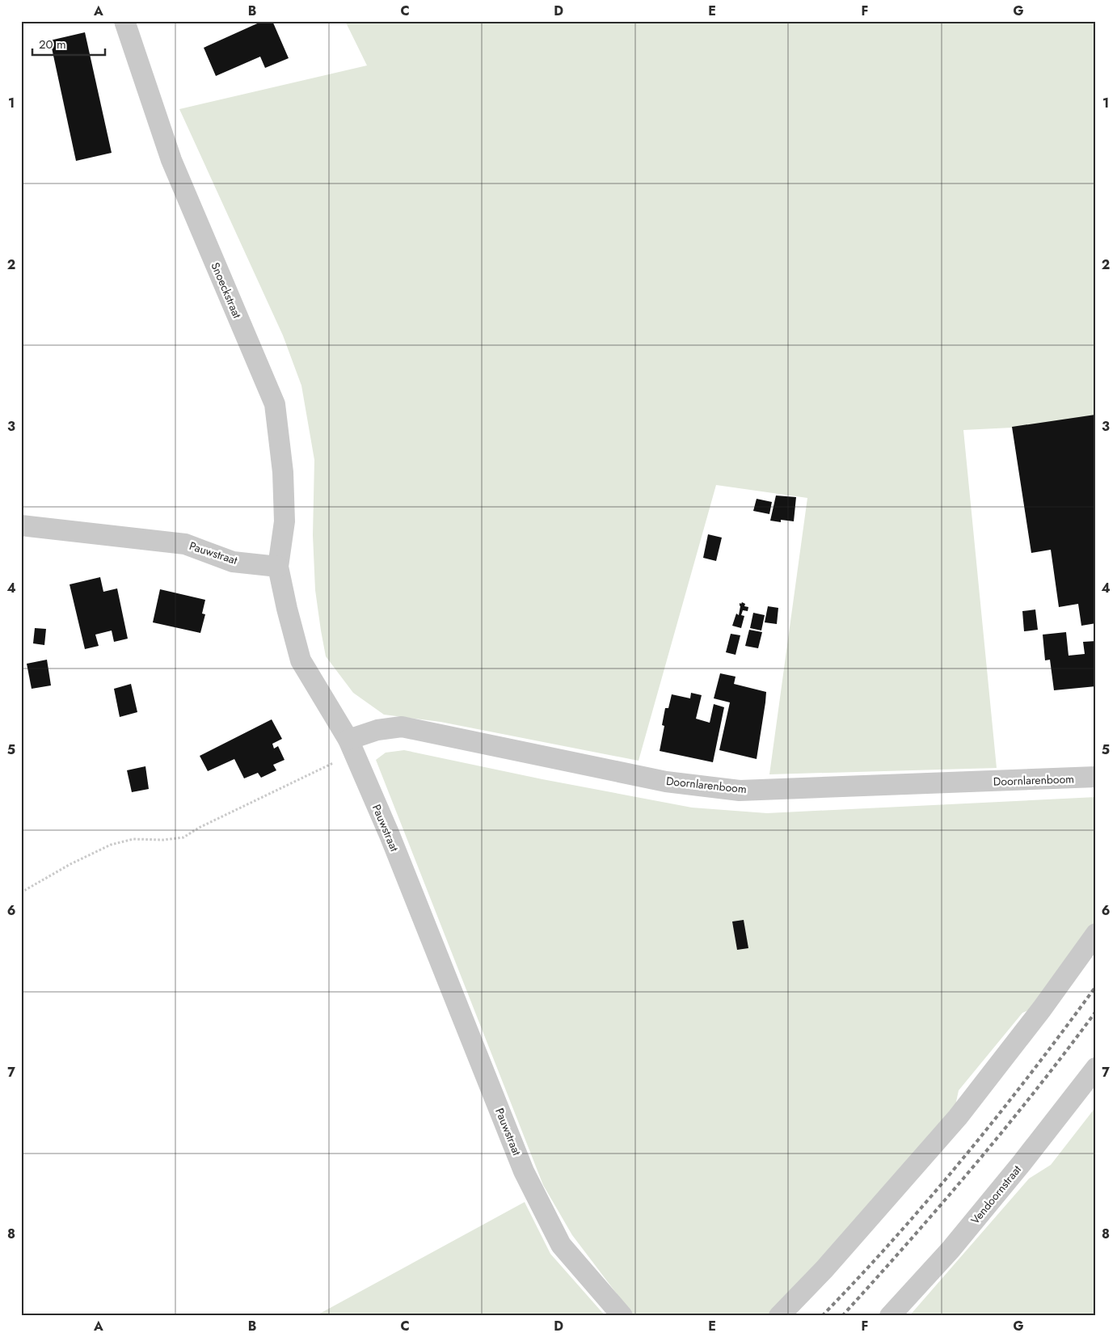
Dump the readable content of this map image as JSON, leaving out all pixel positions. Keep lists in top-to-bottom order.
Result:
{
  "streets": {
    "street": [
      "Snoeckstraat",
      "Pauwstraat",
      "Doornlarenboom",
      "Vendoornstraat"
    ]
  },
  "crossings": [
    ["Snoeckstraat", "Pauwstraat"],
    ["Pauwstraat", "Doornlarenboom"]
  ],
  "scale_bar": "20 m",
  "grid": {
    "columns": [
      "A",
      "B",
      "C",
      "D",
      "E",
      "F",
      "G"
    ],
    "rows": [
      "1",
      "2",
      "3",
      "4",
      "5",
      "6",
      "7",
      "8"
    ]
  }
}
